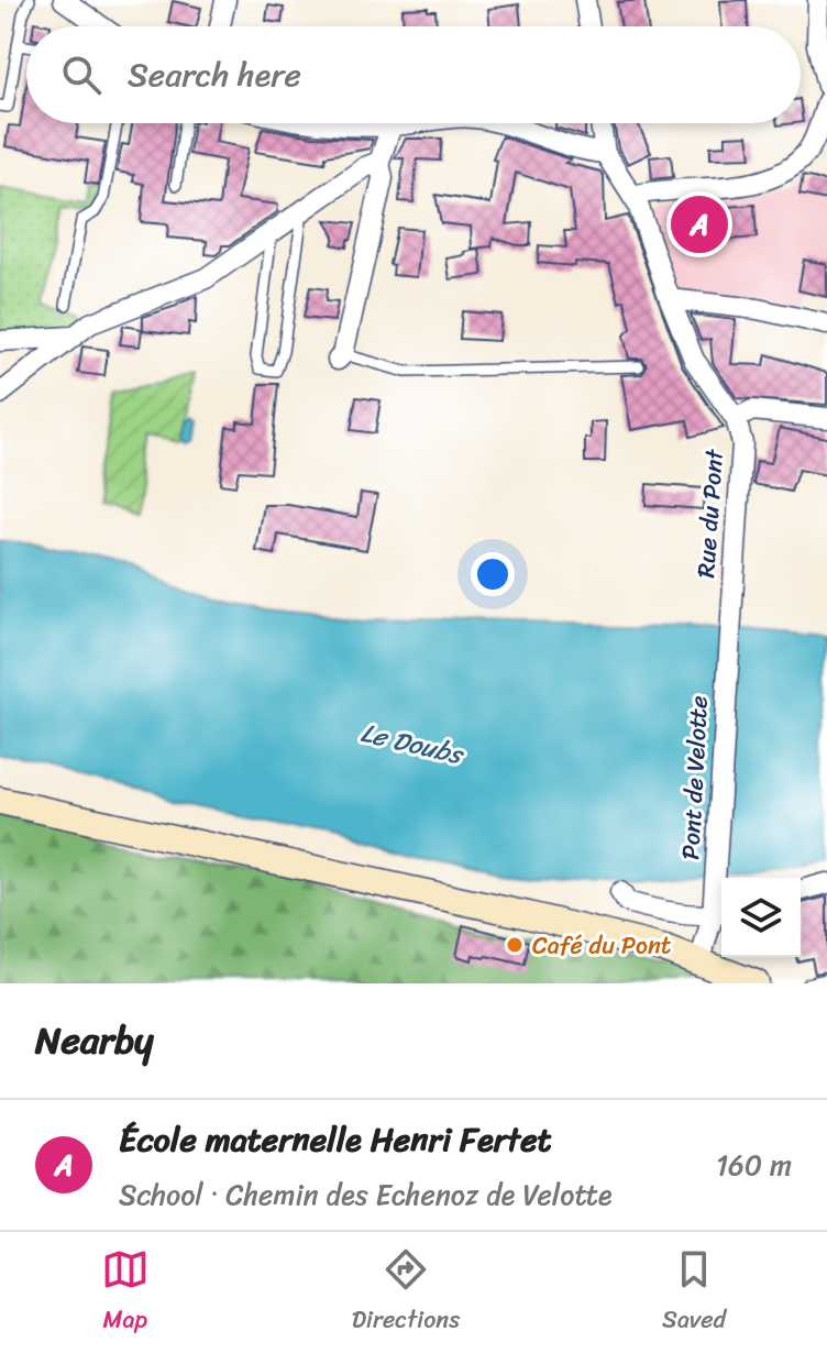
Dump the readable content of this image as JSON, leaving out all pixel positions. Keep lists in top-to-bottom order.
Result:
{
  "streets": {
    "street": ["Rue du Pont", "Pont de Velotte"]
  },
  "crossings": [
    ["Rue du Pont", "Pont de Velotte"]
  ],
  "water": ["Le Doubs"],
  "places": ["Café du Pont"],
  "page": {
    "search": "Search here",
    "pins": "A",
    "heading": "Nearby",
    "list": [
      {
        "mark": "A",
        "name": "École maternelle Henri Fertet",
        "note": "School · Chemin des Echenoz de Velotte",
        "value": "160 m"
      }
    ],
    "nav": ["Map", "Directions", "Saved"]
  }
}
